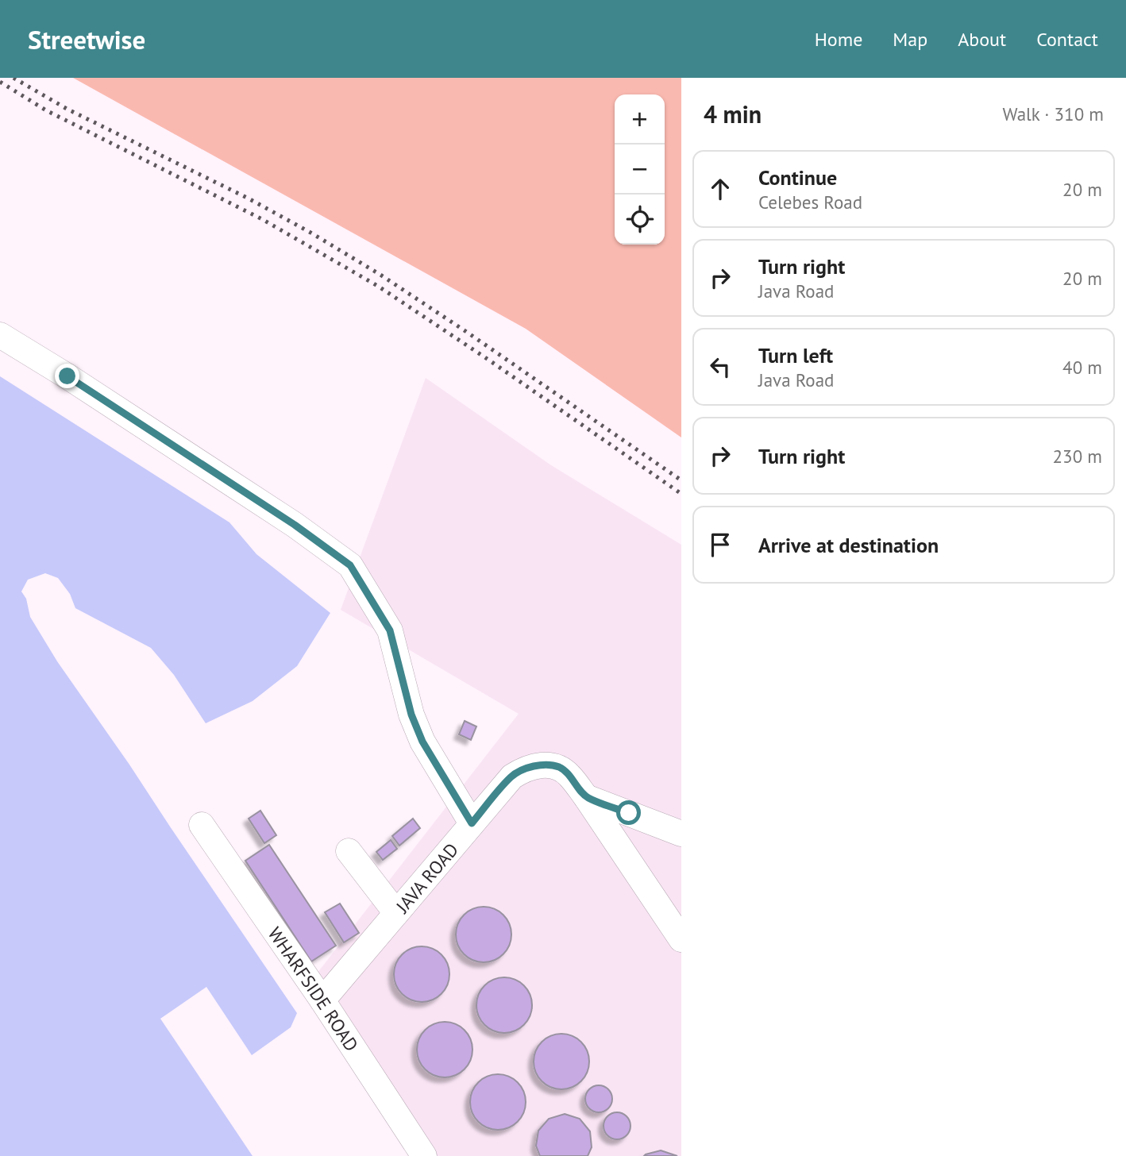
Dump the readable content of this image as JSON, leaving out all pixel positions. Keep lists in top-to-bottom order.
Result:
{
  "streets": {
    "street": ["JAVA ROAD", "WHARFSIDE ROAD"]
  },
  "crossings": [
    ["JAVA ROAD", "WHARFSIDE ROAD"]
  ],
  "page": {
    "header": "Streetwise",
    "nav": [
      "Home",
      "Map",
      "About",
      "Contact"
    ],
    "heading": ["4 min", "Walk · 310 m"],
    "map_buttons": ["+", "−"],
    "list": [
      ["Continue", "Celebes Road", "20 m"],
      ["Turn right", "Java Road", "20 m"],
      ["Turn left", "Java Road", "40 m"],
      ["Turn right", "230 m"],
      "Arrive at destination"
    ]
  }
}
